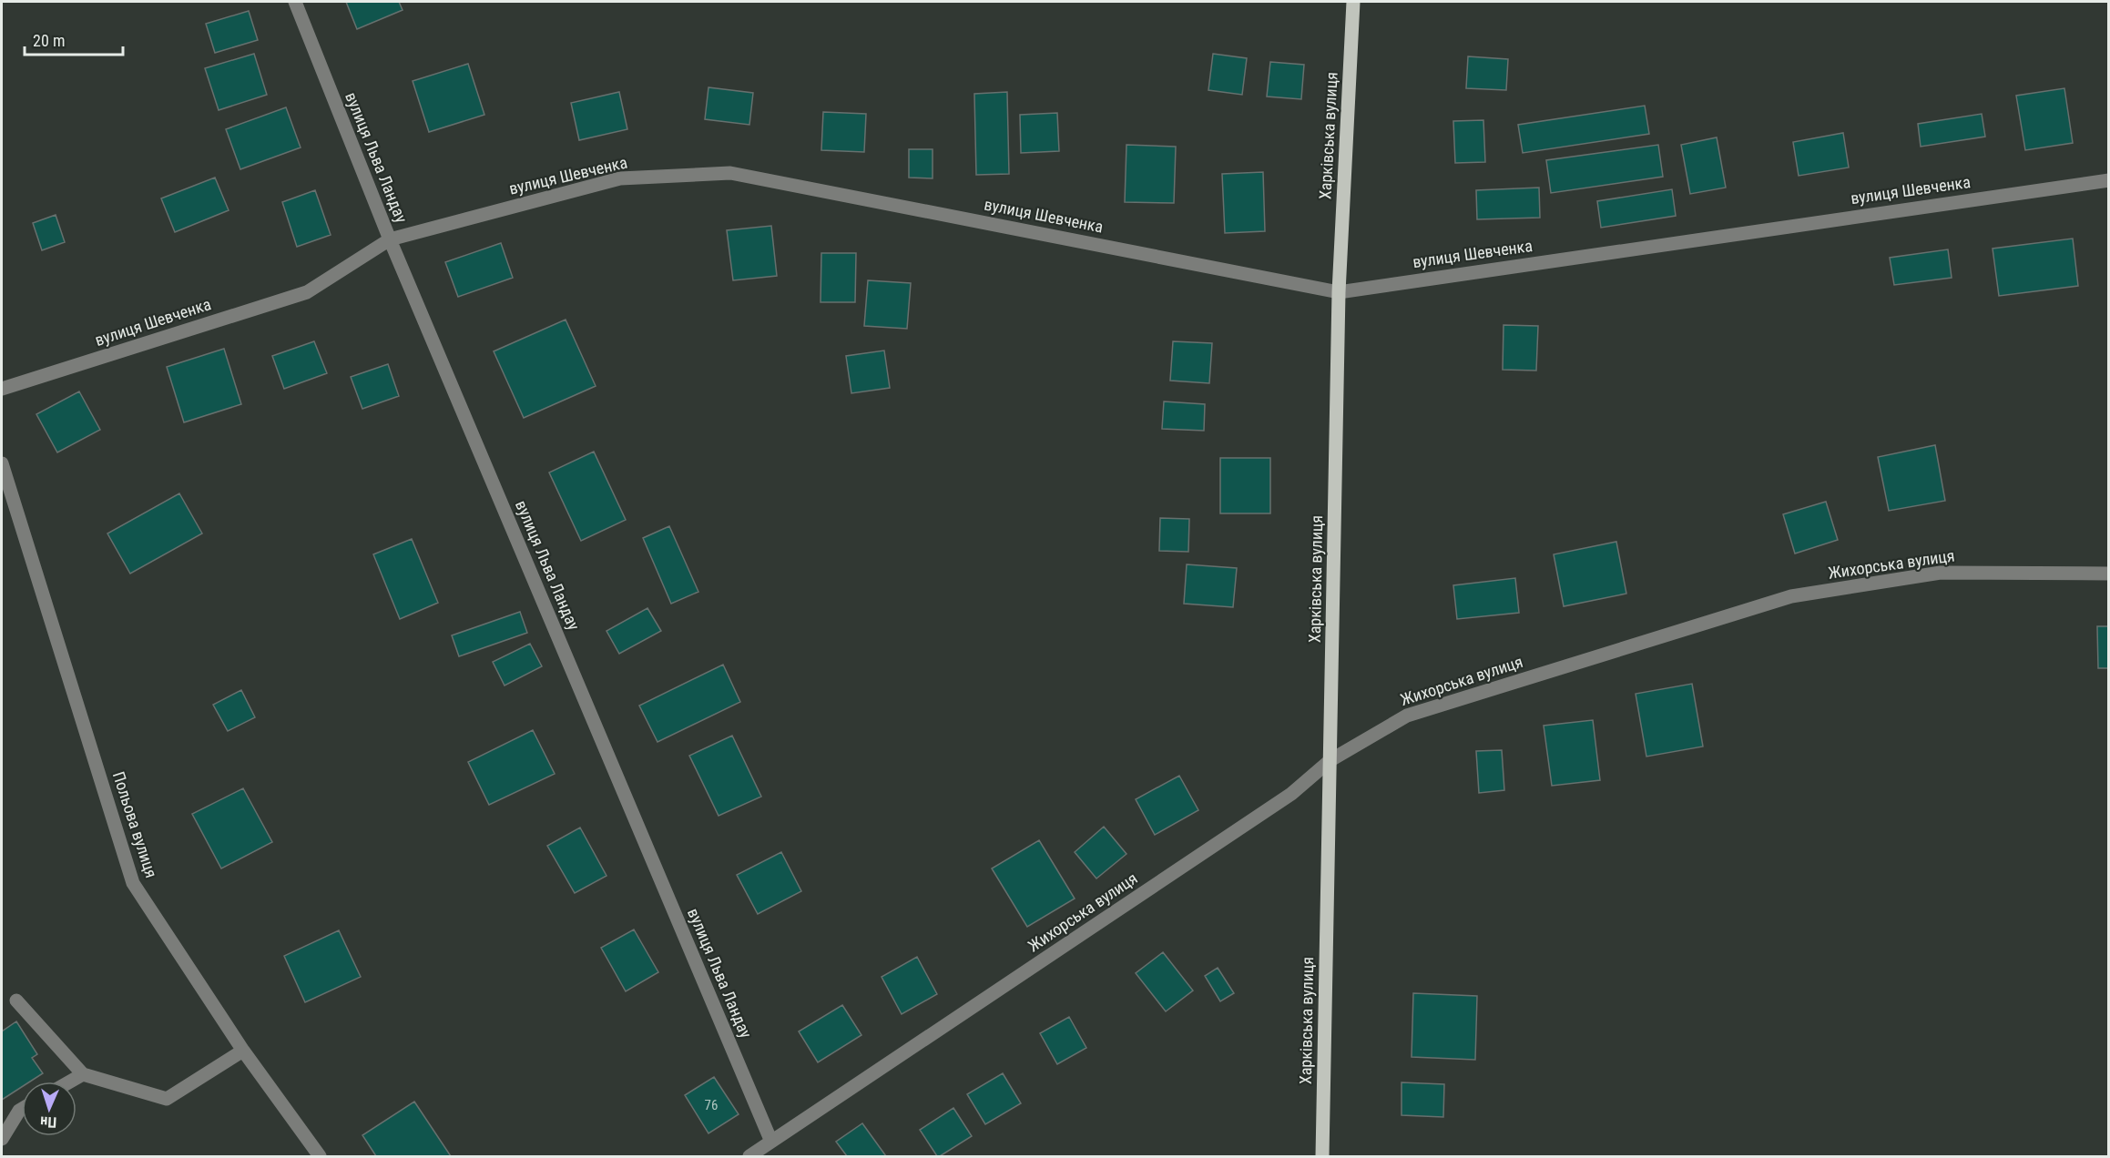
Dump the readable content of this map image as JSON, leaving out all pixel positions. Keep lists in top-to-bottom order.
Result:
{
  "streets": {
    "main road": ["Харківська вулиця"],
    "street": [
      "вулиця Льва Ландау",
      "вулиця Шевченка",
      "Жихорська вулиця",
      "Польова вулиця"
    ]
  },
  "crossings": [
    ["Харківська вулиця", "вулиця Шевченка"],
    ["Харківська вулиця", "Жихорська вулиця"],
    ["вулиця Льва Ландау", "вулиця Шевченка"],
    ["вулиця Льва Ландау", "Жихорська вулиця"]
  ],
  "house_numbers": ["76"],
  "scale_bar": "20 m",
  "north": "bottom"
}
